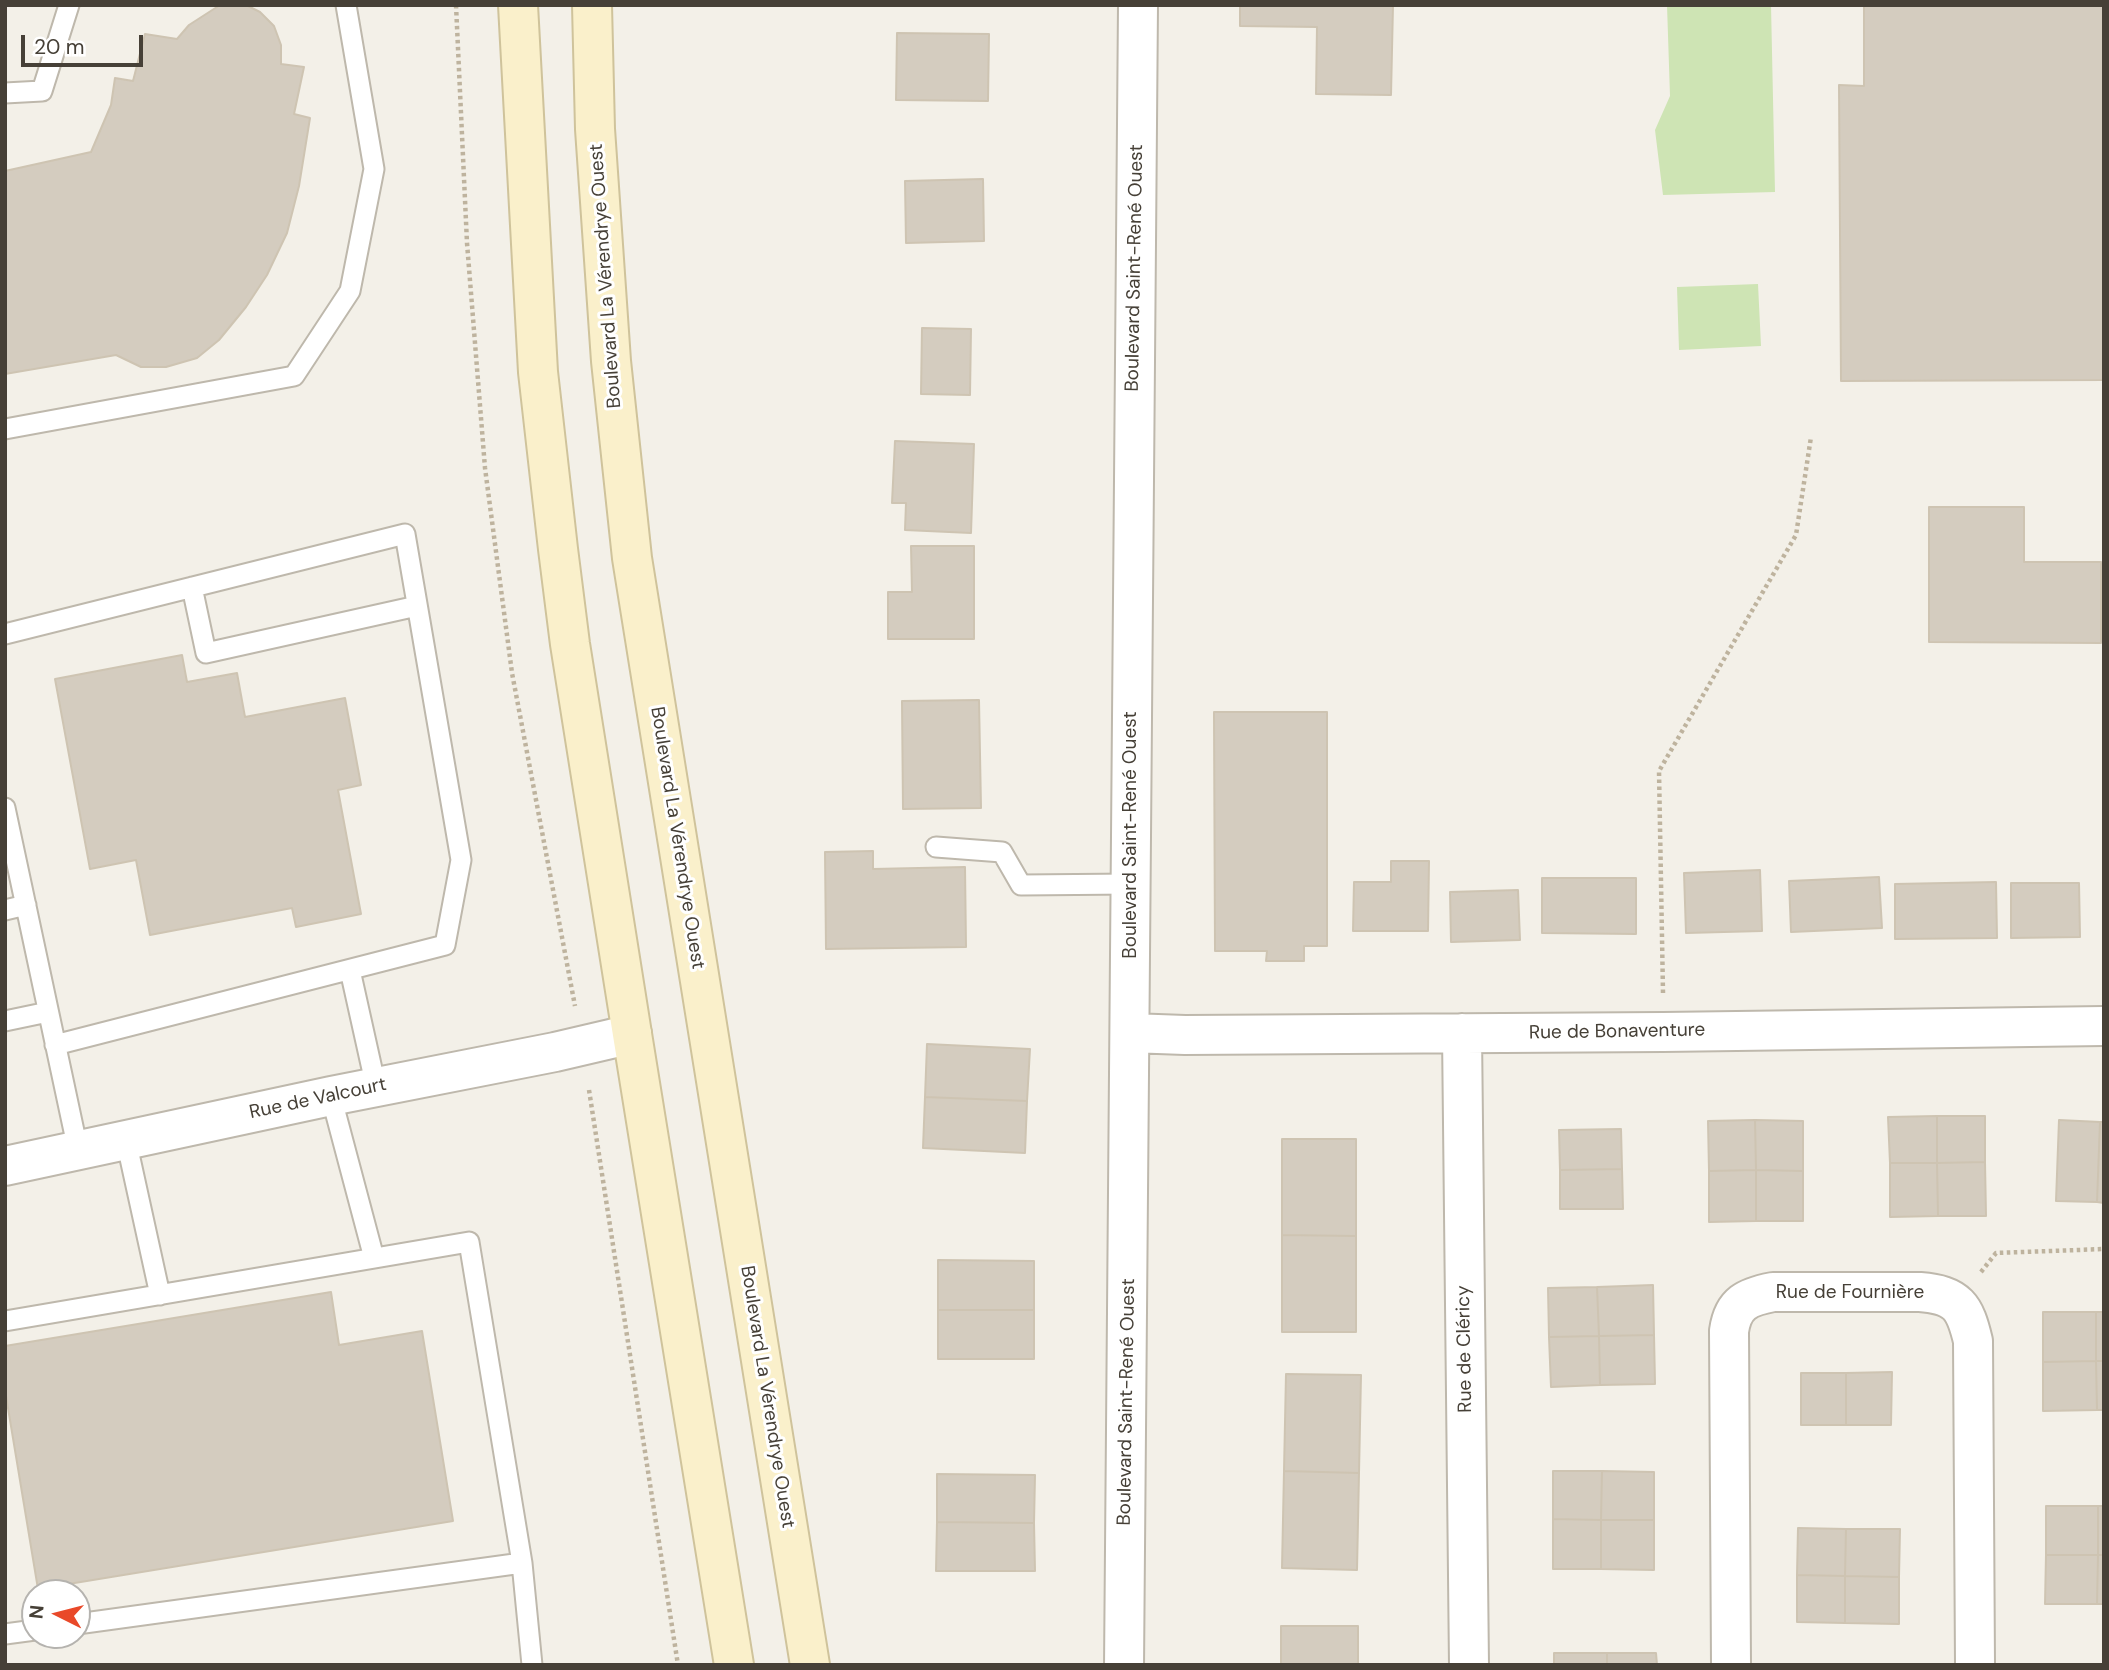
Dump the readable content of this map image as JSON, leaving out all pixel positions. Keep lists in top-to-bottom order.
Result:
{
  "streets": {
    "main road": ["Boulevard La Vérendrye Ouest"],
    "street": [
      "Boulevard Saint-René Ouest",
      "Rue de Bonaventure",
      "Rue de Valcourt",
      "Rue de Fournière",
      "Rue de Cléricy"
    ]
  },
  "crossings": [
    ["Boulevard Saint-René Ouest", "Rue de Bonaventure"],
    ["Rue de Bonaventure", "Rue de Cléricy"]
  ],
  "scale_bar": "20 m",
  "north": "left"
}
